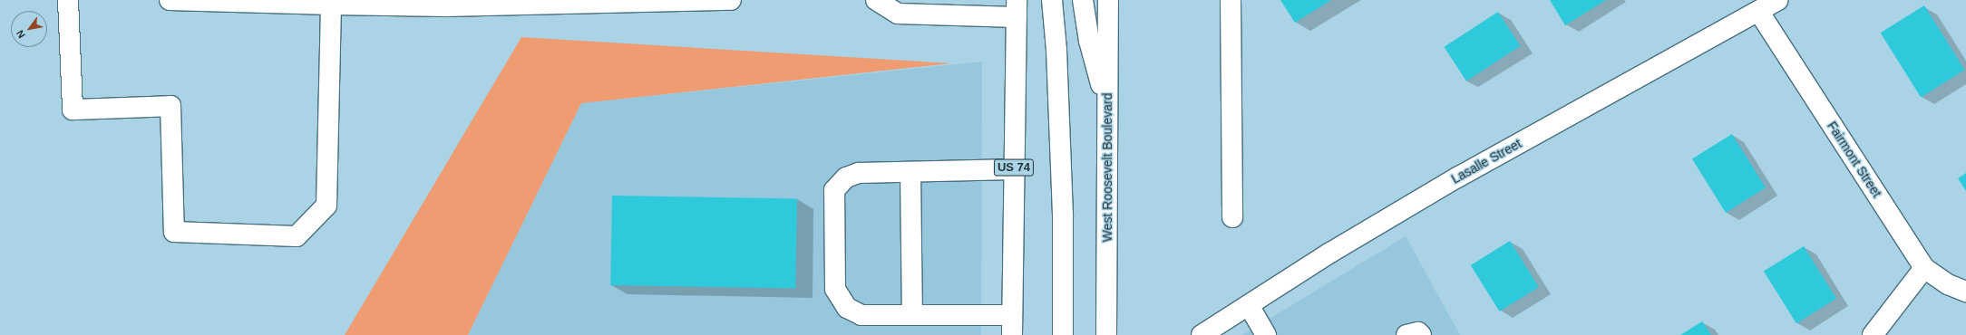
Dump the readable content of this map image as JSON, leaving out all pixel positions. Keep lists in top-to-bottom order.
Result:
{
  "streets": {
    "main road": [
      "Fairmont Street",
      "Lasalle Street",
      "US 74",
      "West Roosevelt Boulevard"
    ]
  },
  "crossings": [
    ["Fairmont Street", "Lasalle Street"]
  ],
  "north": "bottom left"
}
